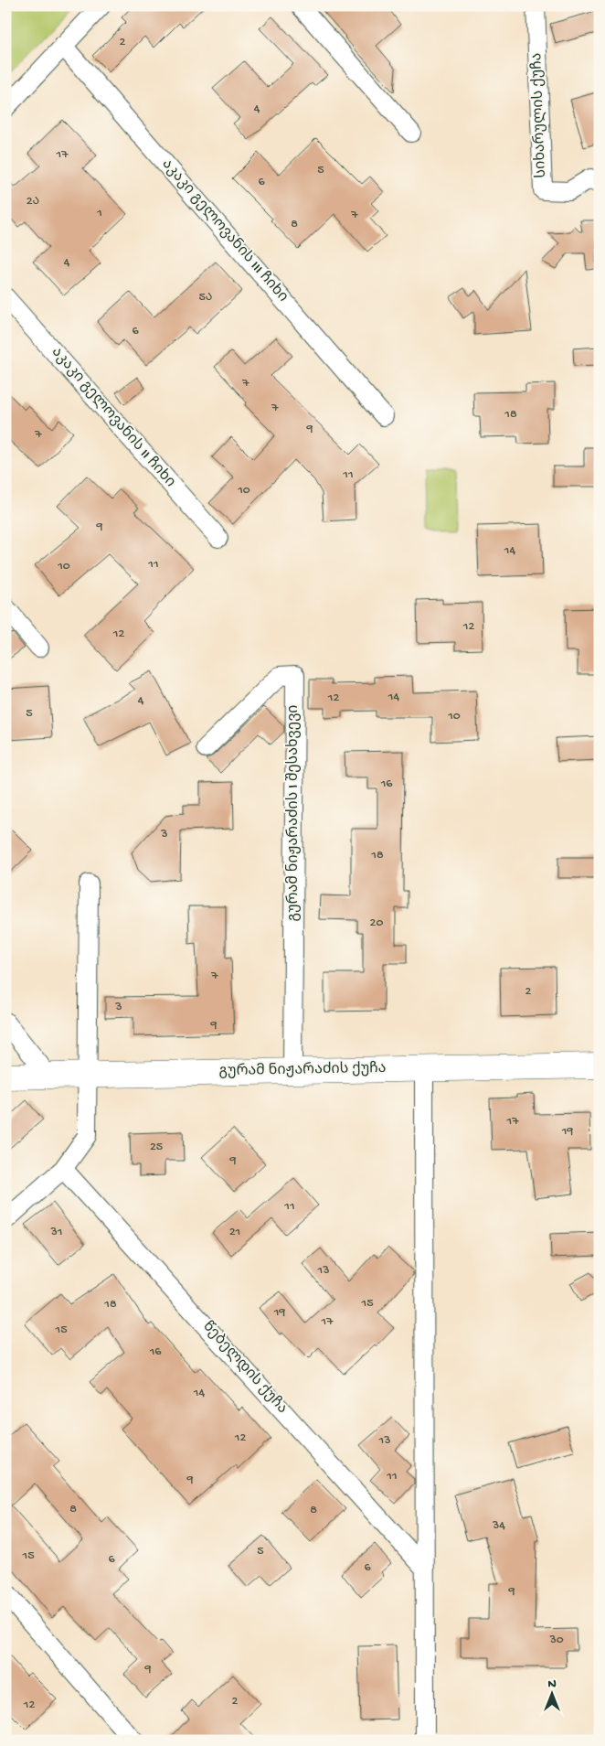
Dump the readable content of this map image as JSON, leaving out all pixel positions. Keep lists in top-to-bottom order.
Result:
{
  "streets": {
    "street": [
      "სიხარულის ქუჩა",
      "აკაკი გელოვანის III ჩიხი",
      "აკაკი გელოვანის II ჩიხი",
      "გურამ ნიჟარაძის I შესახვევი",
      "გურამ ნიჟარაძის ქუჩა",
      "წებელდის ქუჩა"
    ]
  },
  "crossings": [
    ["გურამ ნიჟარაძის I შესახვევი", "გურამ ნიჟარაძის ქუჩა"]
  ],
  "house_numbers": [
    "2",
    "4",
    "17",
    "5",
    "6",
    "2ა",
    "1",
    "7",
    "8",
    "4",
    "5ა",
    "6",
    "7",
    "7",
    "18",
    "9",
    "7",
    "11",
    "10",
    "9",
    "14",
    "11",
    "10",
    "12",
    "12",
    "14",
    "12",
    "4",
    "5",
    "10",
    "16",
    "3",
    "18",
    "20",
    "7",
    "2",
    "3",
    "9",
    "17",
    "19",
    "25",
    "9",
    "11",
    "31",
    "21",
    "13",
    "15",
    "18",
    "19",
    "17",
    "15",
    "16",
    "14",
    "12",
    "13",
    "11",
    "9",
    "8",
    "8",
    "34",
    "5",
    "15",
    "6",
    "6",
    "9",
    "30",
    "9",
    "2",
    "12"
  ],
  "north": "top"
}
